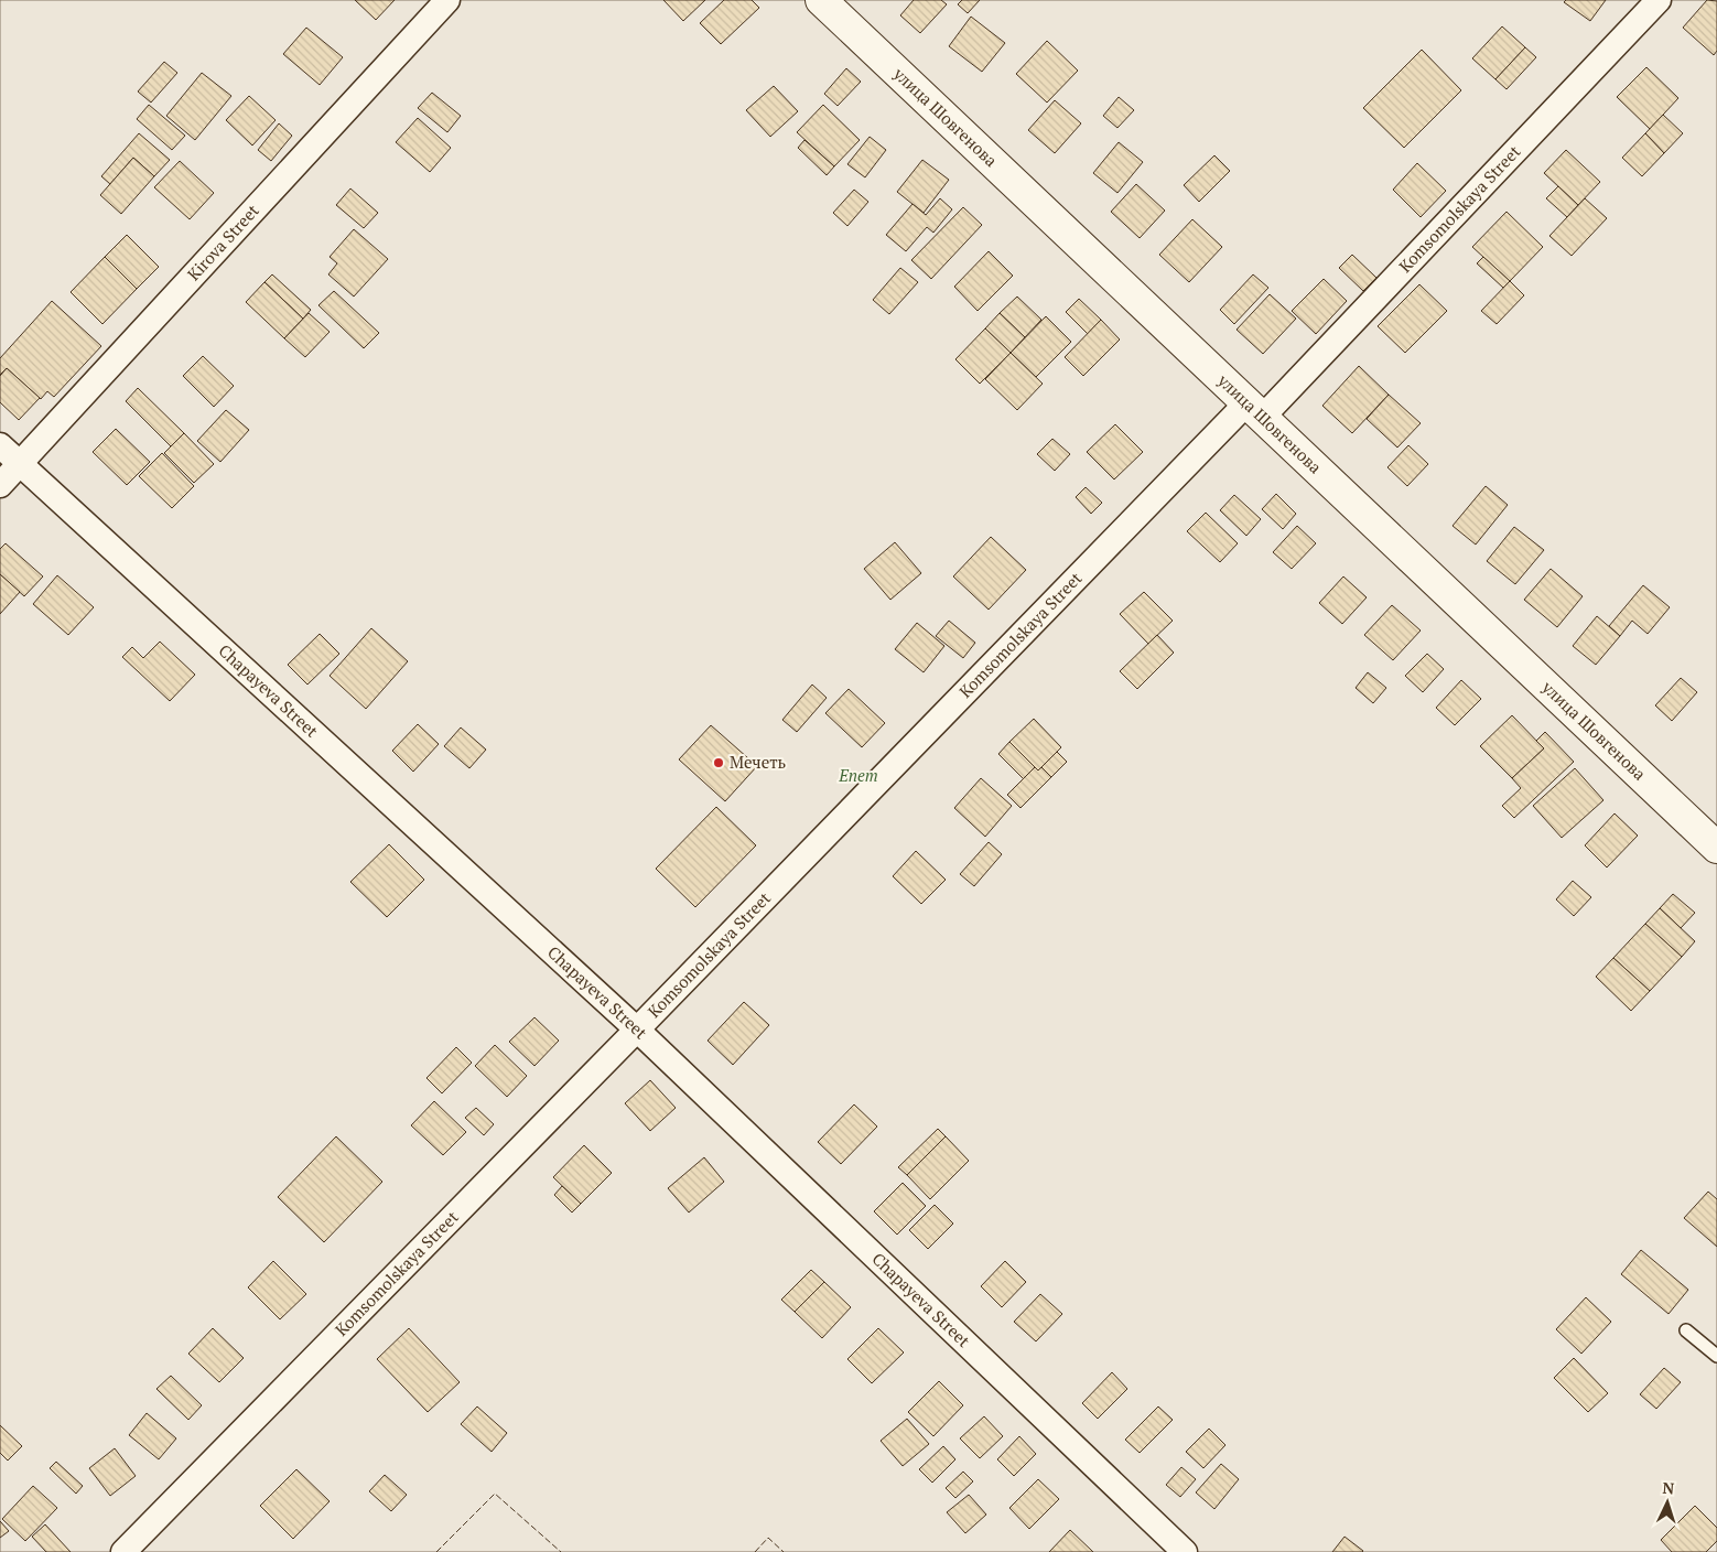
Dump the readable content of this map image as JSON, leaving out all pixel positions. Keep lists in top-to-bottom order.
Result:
{
  "streets": {
    "street": [
      "улица Шовгенова",
      "Komsomolskaya Street",
      "Kirova Street",
      "Chapayeva Street"
    ]
  },
  "crossings": [
    ["улица Шовгенова", "Komsomolskaya Street"],
    ["Komsomolskaya Street", "Chapayeva Street"],
    ["Kirova Street", "Chapayeva Street"]
  ],
  "parks": ["Enem"],
  "places": ["Мечеть"],
  "north": "top"
}
